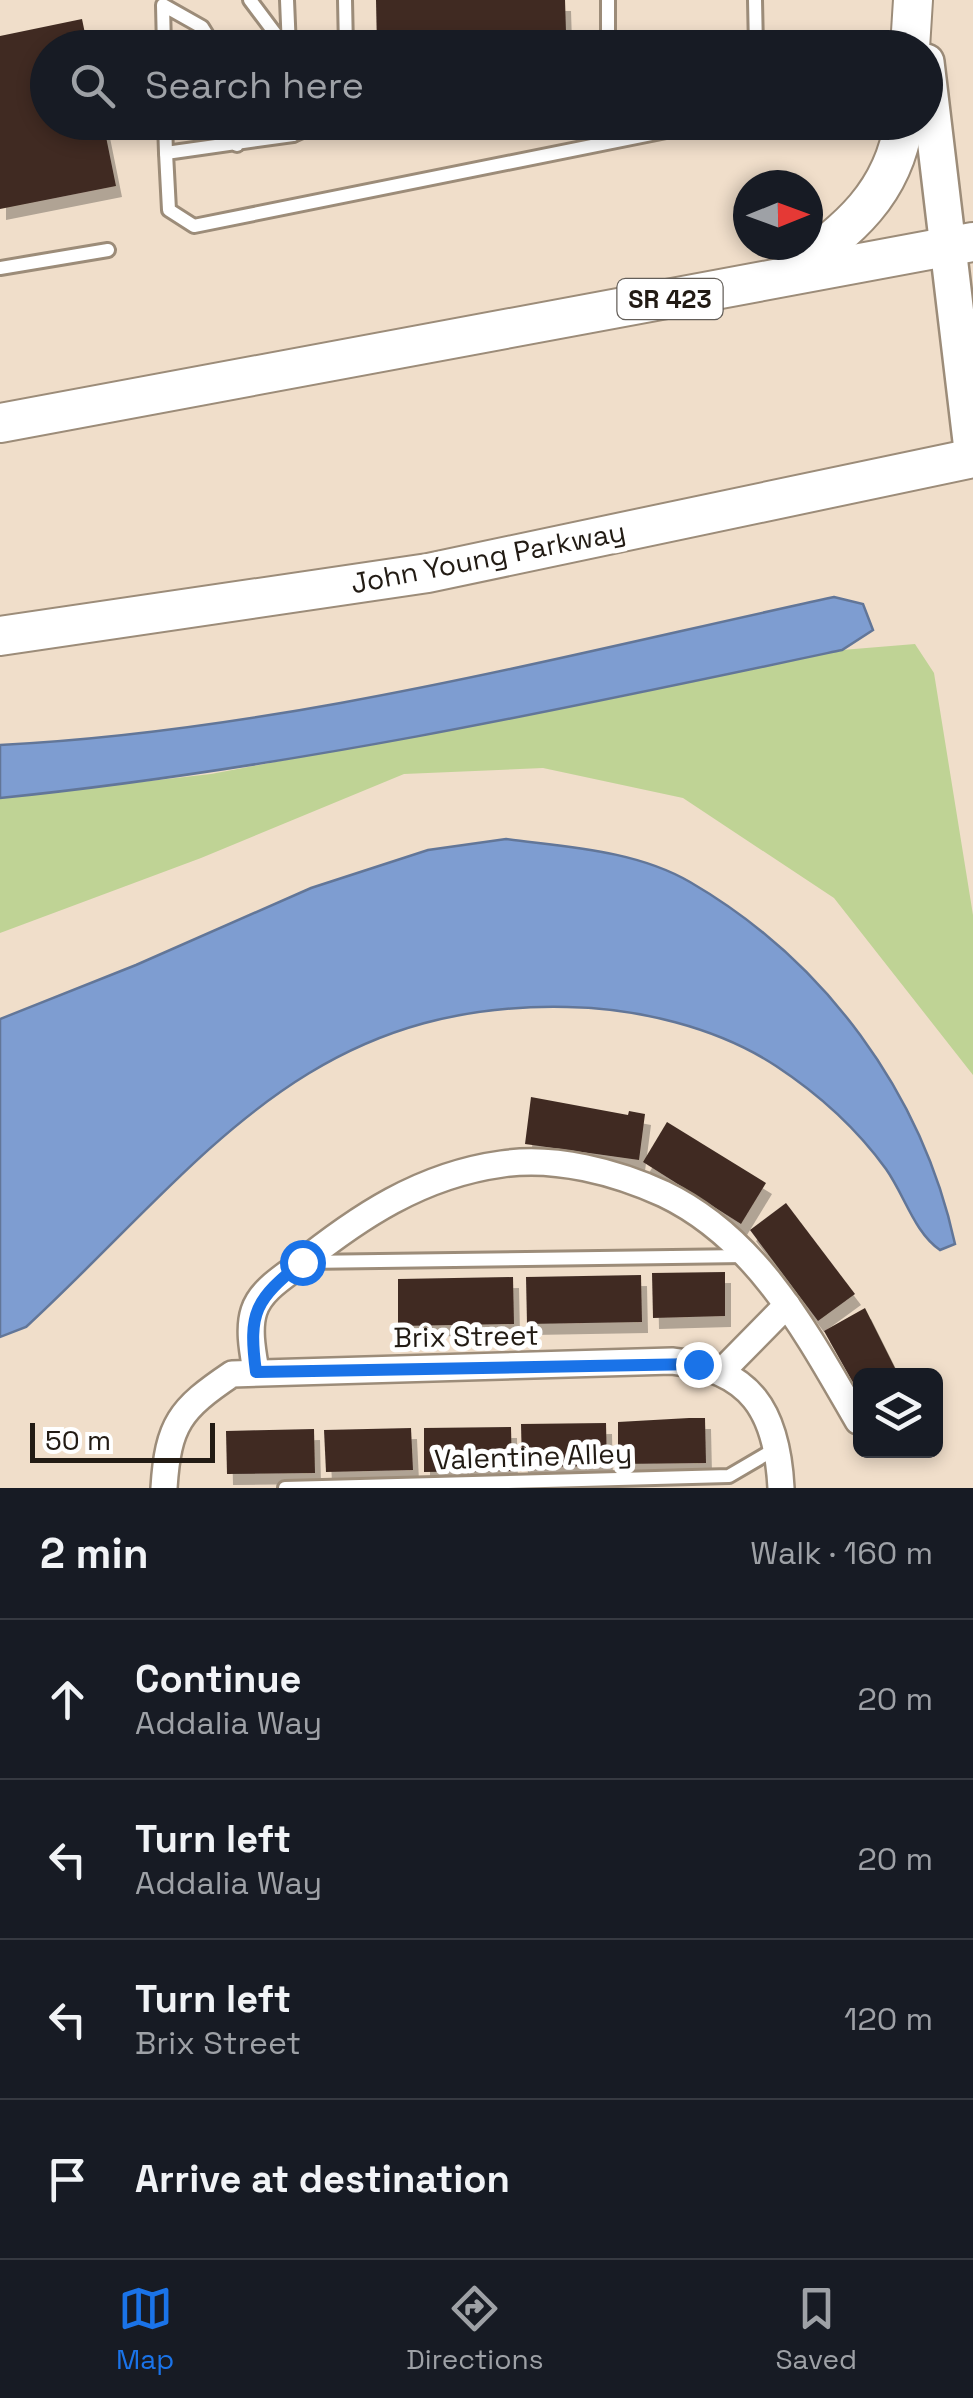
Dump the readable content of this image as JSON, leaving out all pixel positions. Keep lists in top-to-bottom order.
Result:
{
  "streets": {
    "main road": ["SR 423", "John Young Parkway"],
    "street": ["Brix Street"],
    "lane": ["Valentine Alley"]
  },
  "scale_bar": "50 m",
  "north": "right",
  "page": {
    "search": "Search here",
    "scale": "50 m",
    "heading": ["2 min", "Walk · 160 m"],
    "list": [
      ["Continue", "Addalia Way", "20 m"],
      ["Turn left", "Addalia Way", "20 m"],
      ["Turn left", "Brix Street", "120 m"],
      "Arrive at destination"
    ],
    "nav": ["Map", "Directions", "Saved"]
  }
}
